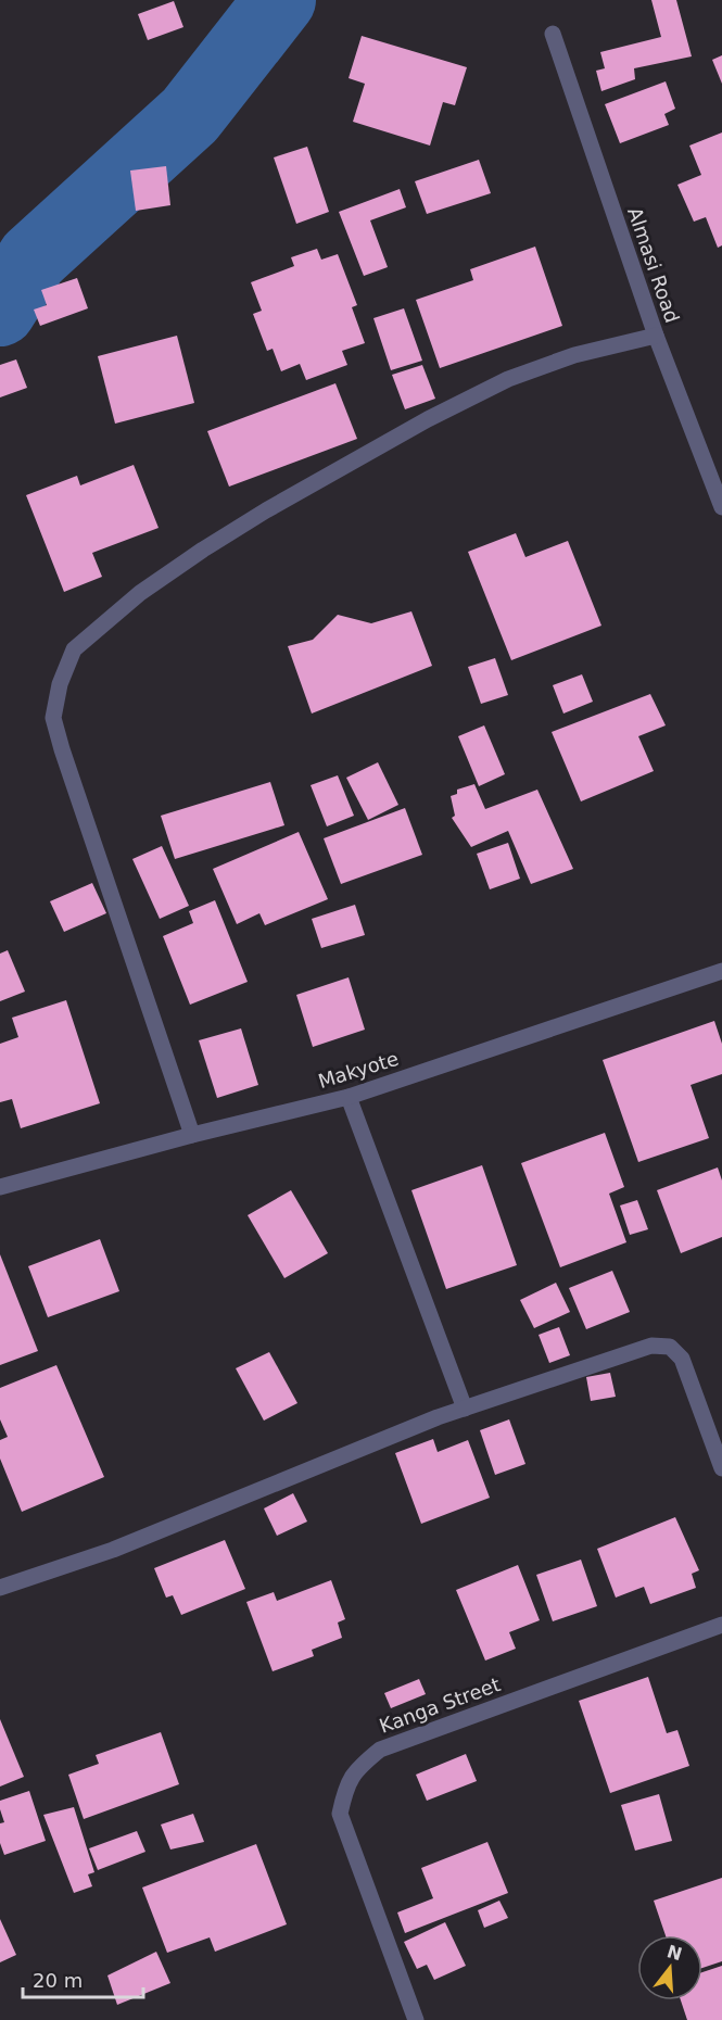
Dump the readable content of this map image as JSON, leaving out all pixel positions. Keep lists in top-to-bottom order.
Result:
{
  "streets": {
    "street": ["Almasi Road", "Makyote", "Kanga Street"]
  },
  "scale_bar": "20 m",
  "north": "top"
}
